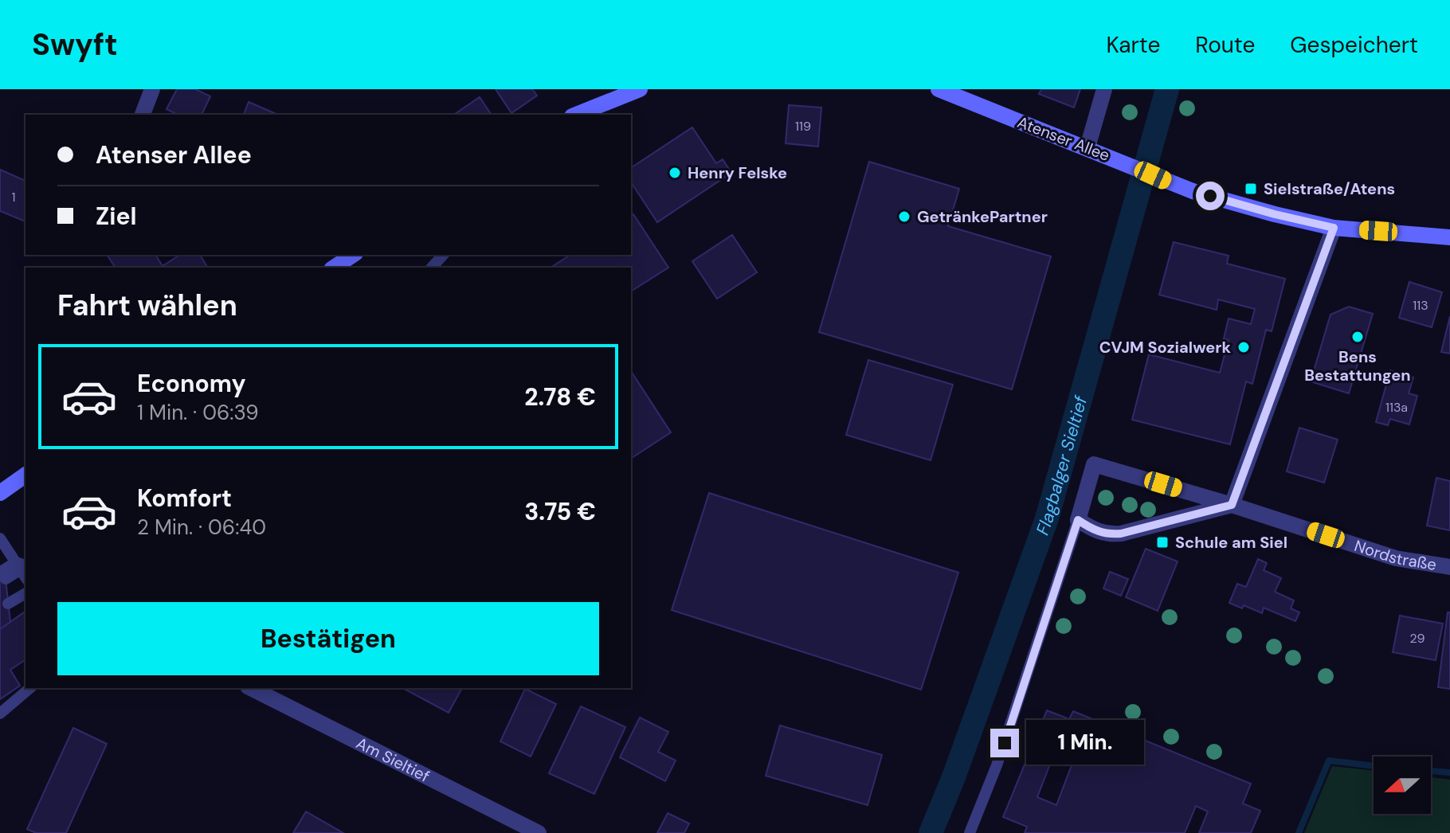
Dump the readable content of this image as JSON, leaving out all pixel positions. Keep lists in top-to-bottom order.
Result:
{
  "streets": {
    "street": ["Atenser Allee", "Nordstraße", "Am Sieltief"]
  },
  "water": ["Flagbalger Sieltief"],
  "places": {
    "other": [
      "Henry Felske",
      "GetränkePartner",
      "Bens Bestattungen",
      "CVJM Sozialwerk"
    ],
    "transit": ["Sielstraße/Atens", "Schule am Siel"]
  },
  "house_numbers": [
    "119",
    "1",
    "113",
    "113a",
    "29"
  ],
  "north": "left",
  "page": {
    "header": "Swyft",
    "nav": ["Karte", "Route", "Gespeichert"],
    "banner": ["Atenser Allee", "Ziel"],
    "heading": "Fahrt wählen",
    "list": [
      {
        "name": "Economy",
        "note": "1 Min. · 06:39",
        "value": "2.78 €"
      },
      {
        "name": "Komfort",
        "note": "2 Min. · 06:40",
        "value": "3.75 €"
      }
    ],
    "buttons": "Bestätigen",
    "bubble": "1 Min."
  }
}
